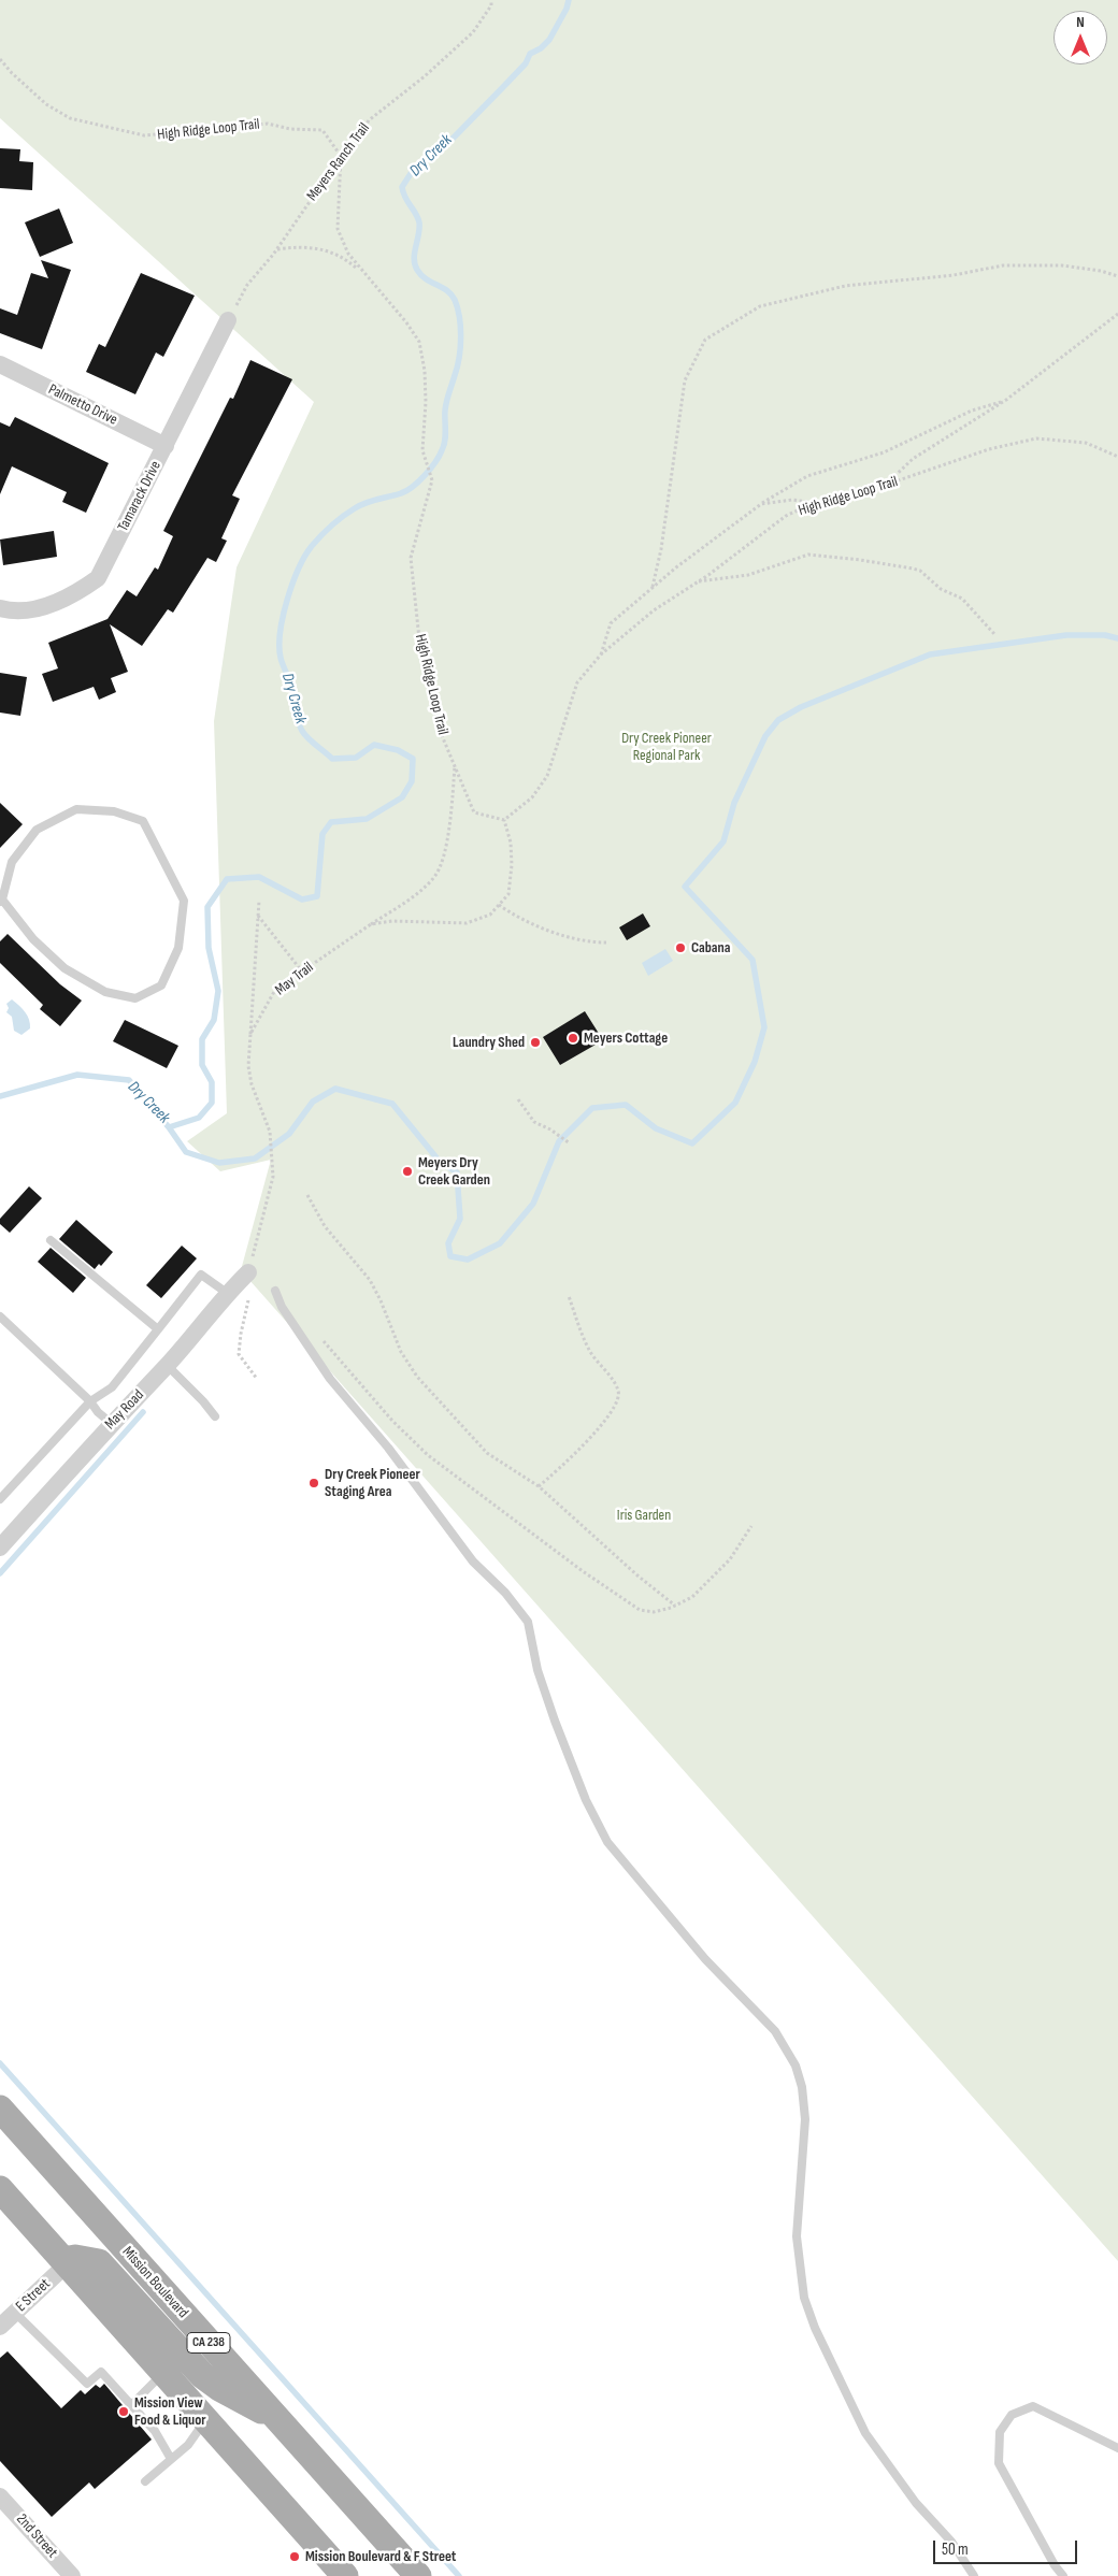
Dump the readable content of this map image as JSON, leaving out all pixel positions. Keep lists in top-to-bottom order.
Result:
{
  "streets": {
    "main road": ["Mission Boulevard", "CA 238"],
    "street": [
      "Palmetto Drive",
      "Tamarack Drive",
      "May Road",
      "E Street",
      "2nd Street"
    ],
    "path": ["High Ridge Loop Trail", "Meyers Ranch Trail", "May Trail"]
  },
  "crossings": [
    ["High Ridge Loop Trail", "Meyers Ranch Trail"],
    ["High Ridge Loop Trail", "May Trail"],
    ["Meyers Ranch Trail", "Tamarack Drive"],
    ["Palmetto Drive", "Tamarack Drive"],
    ["May Trail", "May Road"]
  ],
  "water": ["Dry Creek"],
  "parks": ["Dry Creek Pioneer Regional Park", "Iris Garden"],
  "places": [
    "Cabana",
    "Meyers Cottage",
    "Laundry Shed",
    "Meyers Dry Creek Garden",
    "Dry Creek Pioneer Staging Area",
    "Mission View Food & Liquor",
    "Mission Boulevard & F Street"
  ],
  "scale_bar": "50 m",
  "north": "top"
}
